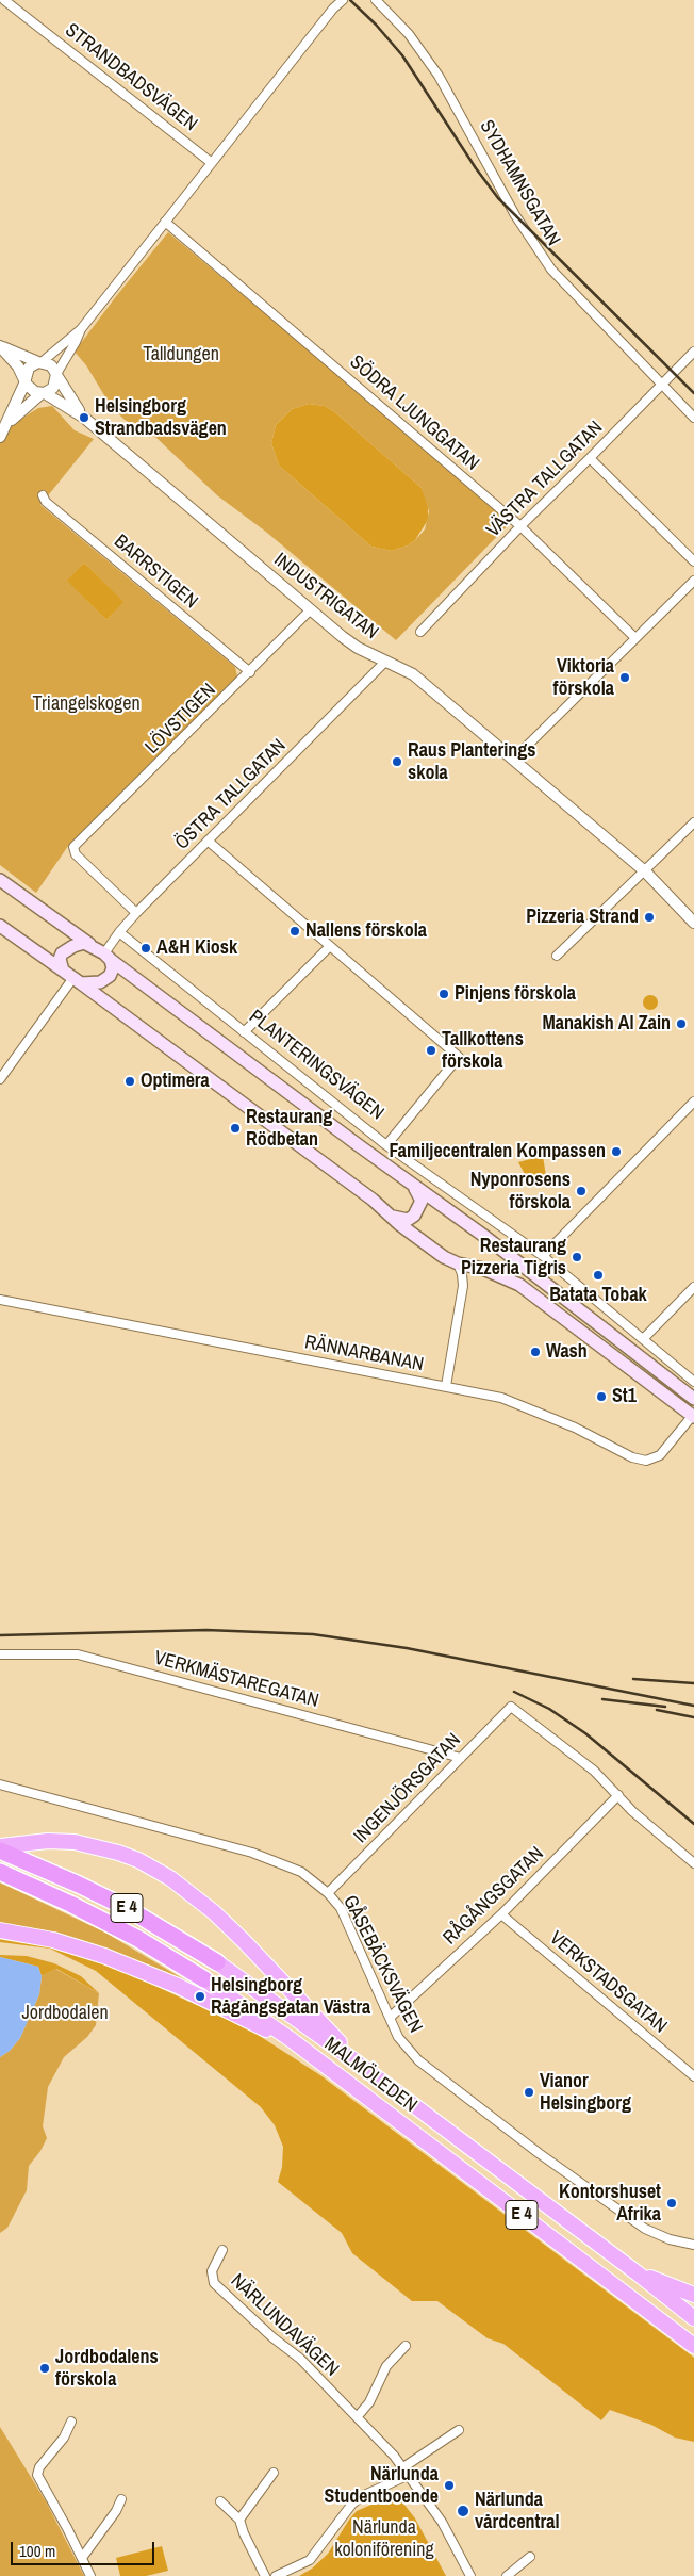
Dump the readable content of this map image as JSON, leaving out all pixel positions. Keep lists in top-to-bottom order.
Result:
{
  "streets": {
    "highway": ["E 4", "MALMÖLEDEN"],
    "main road": ["PLANTERINGSVÄGEN"],
    "street": [
      "STRANDBADSVÄGEN",
      "SYDHAMNSGATAN",
      "SÖDRA LJUNGGATAN",
      "VÄSTRA TALLGATAN",
      "BARRSTIGEN",
      "INDUSTRIGATAN",
      "LÖVSTIGEN",
      "ÖSTRA TALLGATAN",
      "RÄNNARBANAN",
      "VERKMÄSTAREGATAN",
      "INGENJÖRSGATAN",
      "RÅGÅNGSGATAN",
      "GÅSEBÄCKSVÄGEN",
      "VERKSTADSGATAN",
      "NÄRLUNDAVÄGEN"
    ]
  },
  "crossings": [
    ["SYDHAMNSGATAN", "VÄSTRA TALLGATAN"],
    ["SÖDRA LJUNGGATAN", "VÄSTRA TALLGATAN"],
    ["BARRSTIGEN", "LÖVSTIGEN"],
    ["INDUSTRIGATAN", "LÖVSTIGEN"],
    ["INDUSTRIGATAN", "ÖSTRA TALLGATAN"],
    ["LÖVSTIGEN", "ÖSTRA TALLGATAN"],
    ["ÖSTRA TALLGATAN", "PLANTERINGSVÄGEN"],
    ["VERKMÄSTAREGATAN", "INGENJÖRSGATAN"],
    ["INGENJÖRSGATAN", "RÅGÅNGSGATAN"],
    ["INGENJÖRSGATAN", "GÅSEBÄCKSVÄGEN"],
    ["RÅGÅNGSGATAN", "GÅSEBÄCKSVÄGEN"],
    ["RÅGÅNGSGATAN", "VERKSTADSGATAN"]
  ],
  "parks": [
    "Talldungen",
    "Triangelskogen",
    "Jordbodalen",
    "Närlunda koloniförening"
  ],
  "places": [
    "Helsingborg Strandbadsvägen",
    "Viktoria förskola",
    "Raus Planterings skola",
    "Pizzeria Strand",
    "Nallens förskola",
    "A&H Kiosk",
    "Pinjens förskola",
    "Manakish Al Zain",
    "Tallkottens förskola",
    "Optimera",
    "Restaurang Rödbetan",
    "Familjecentralen Kompassen",
    "Nyponrosens förskola",
    "Restaurang Pizzeria Tigris",
    "Batata Tobak",
    "Wash",
    "St1",
    "Helsingborg Rågångsgatan Västra",
    "Vianor Helsingborg",
    "Kontorshuset Afrika",
    "Jordbodalens förskola",
    "Närlunda Studentboende",
    "Närlunda vårdcentral"
  ],
  "scale_bar": "100 m"
}
